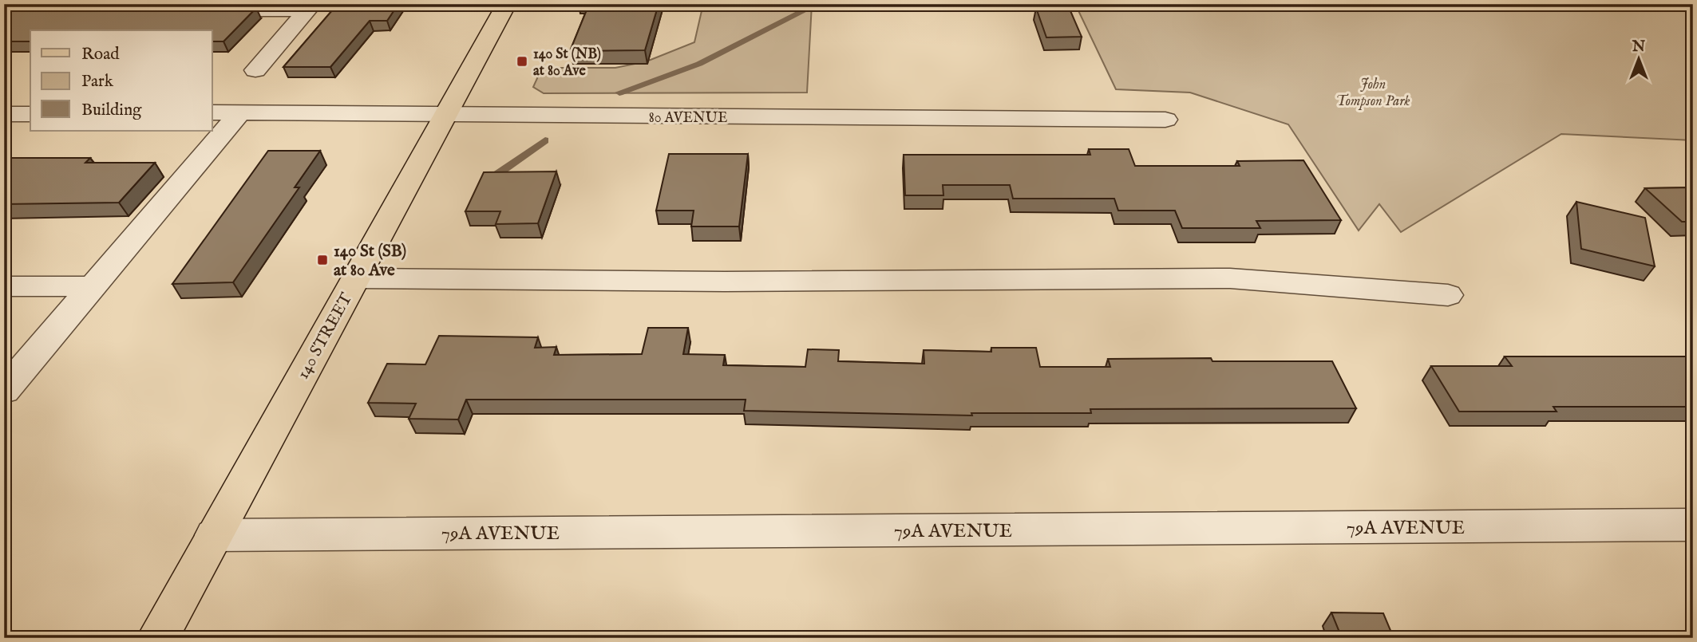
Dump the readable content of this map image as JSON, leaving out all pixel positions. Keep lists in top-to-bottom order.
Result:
{
  "streets": {
    "main road": ["140 STREET"],
    "street": ["80 AVENUE", "79A AVENUE"]
  },
  "crossings": [
    ["80 AVENUE", "140 STREET"],
    ["140 STREET", "79A AVENUE"]
  ],
  "parks": ["John Tompson Park"],
  "places": {
    "transit": ["140 St (NB) at 80 Ave", "140 St (SB) at 80 Ave"]
  },
  "legend": ["Road", "Park", "Building"],
  "north": "top"
}
